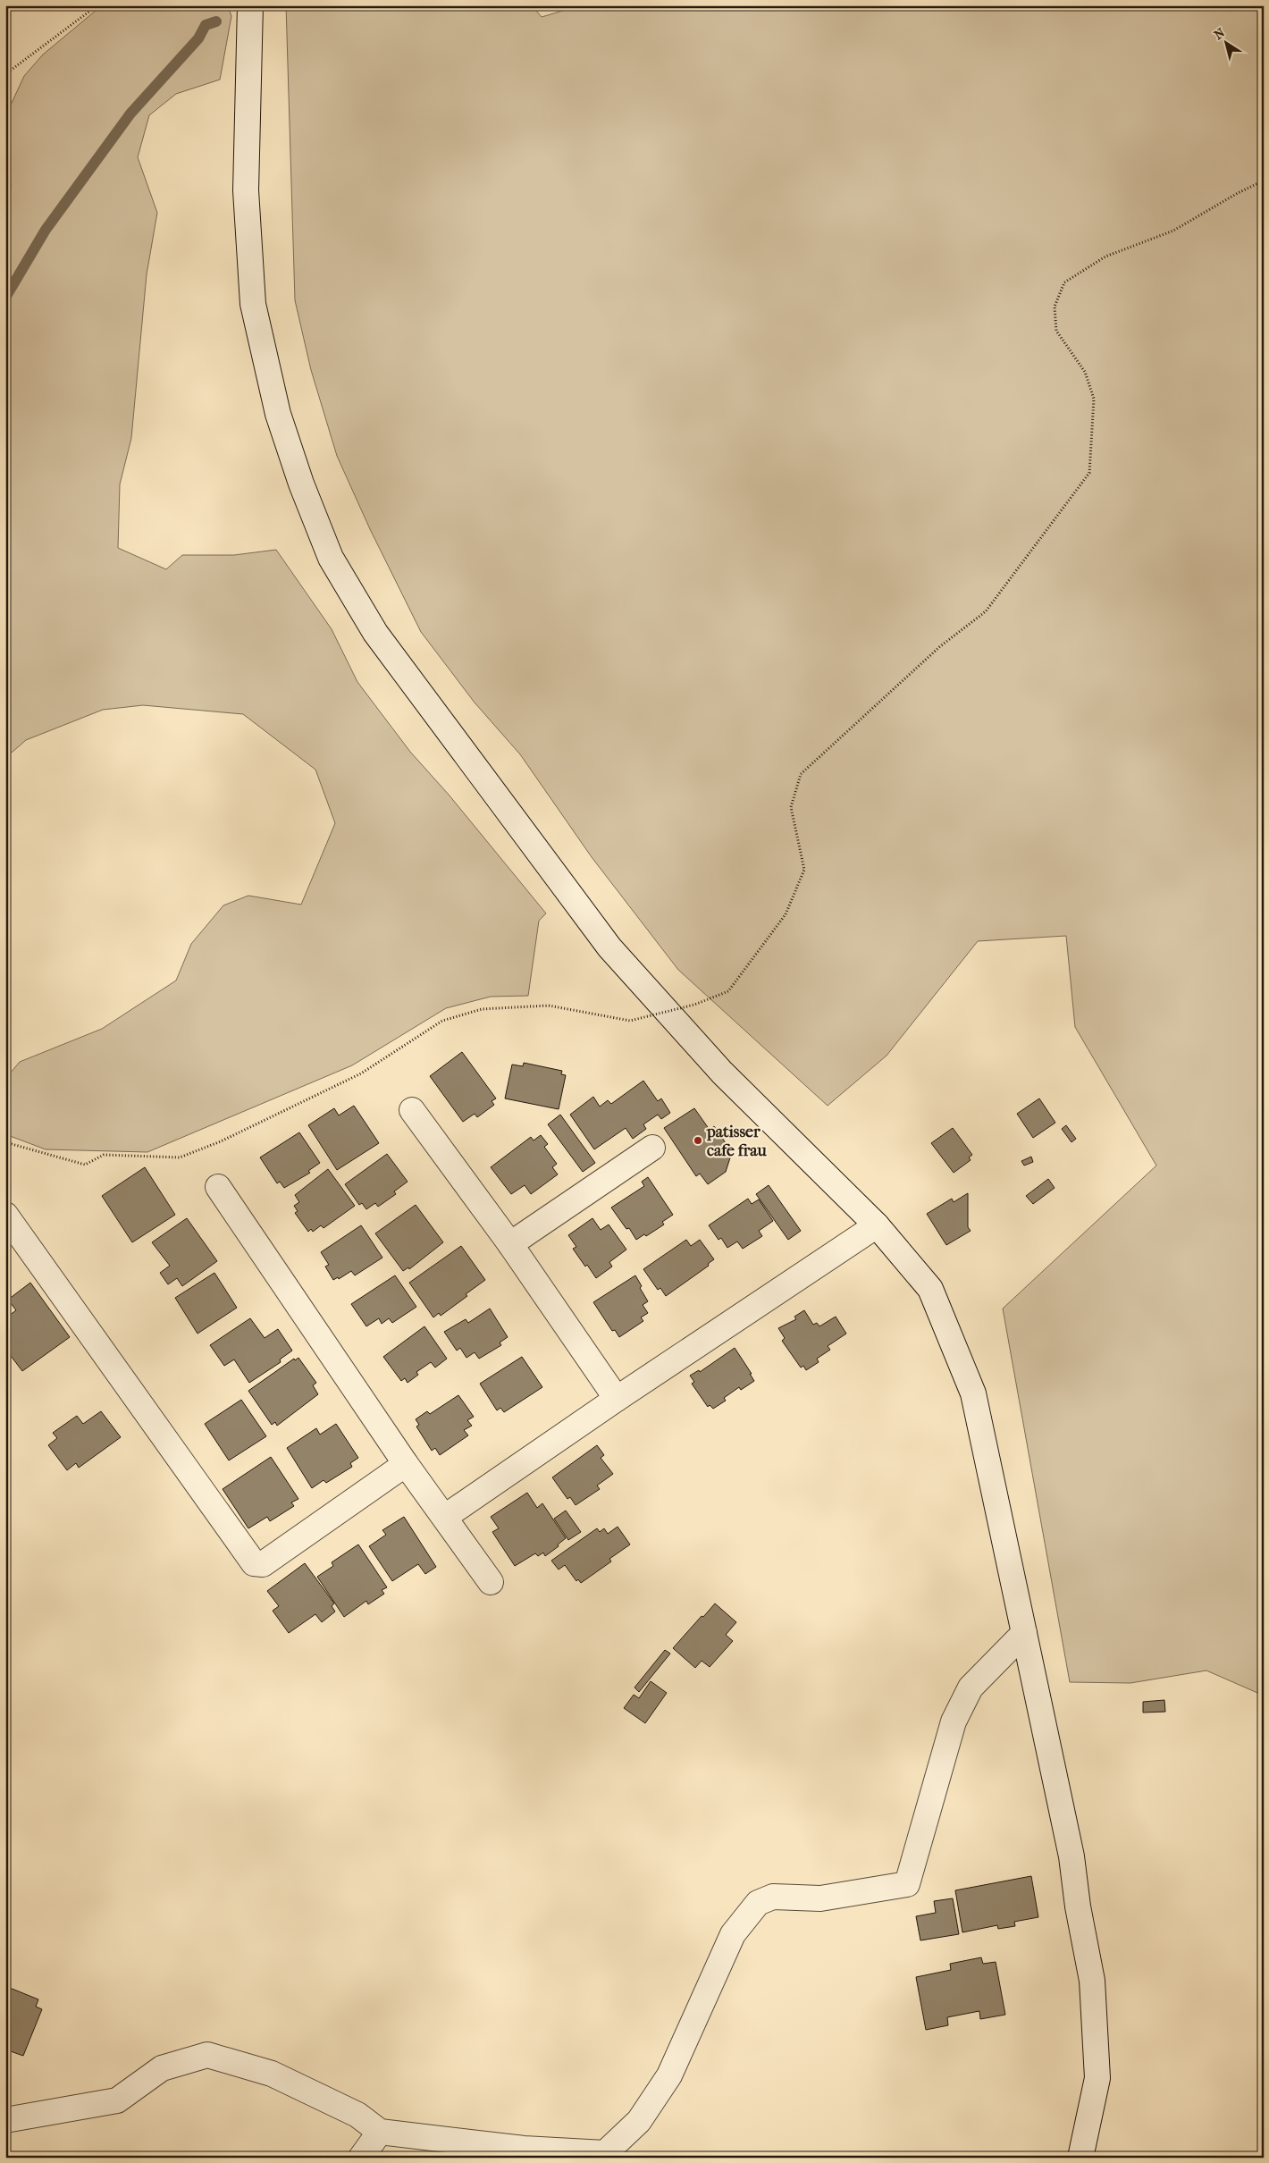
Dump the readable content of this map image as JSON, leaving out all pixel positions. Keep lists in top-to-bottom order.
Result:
{
  "places": ["patisser cafe frau"],
  "north": "top left"
}
